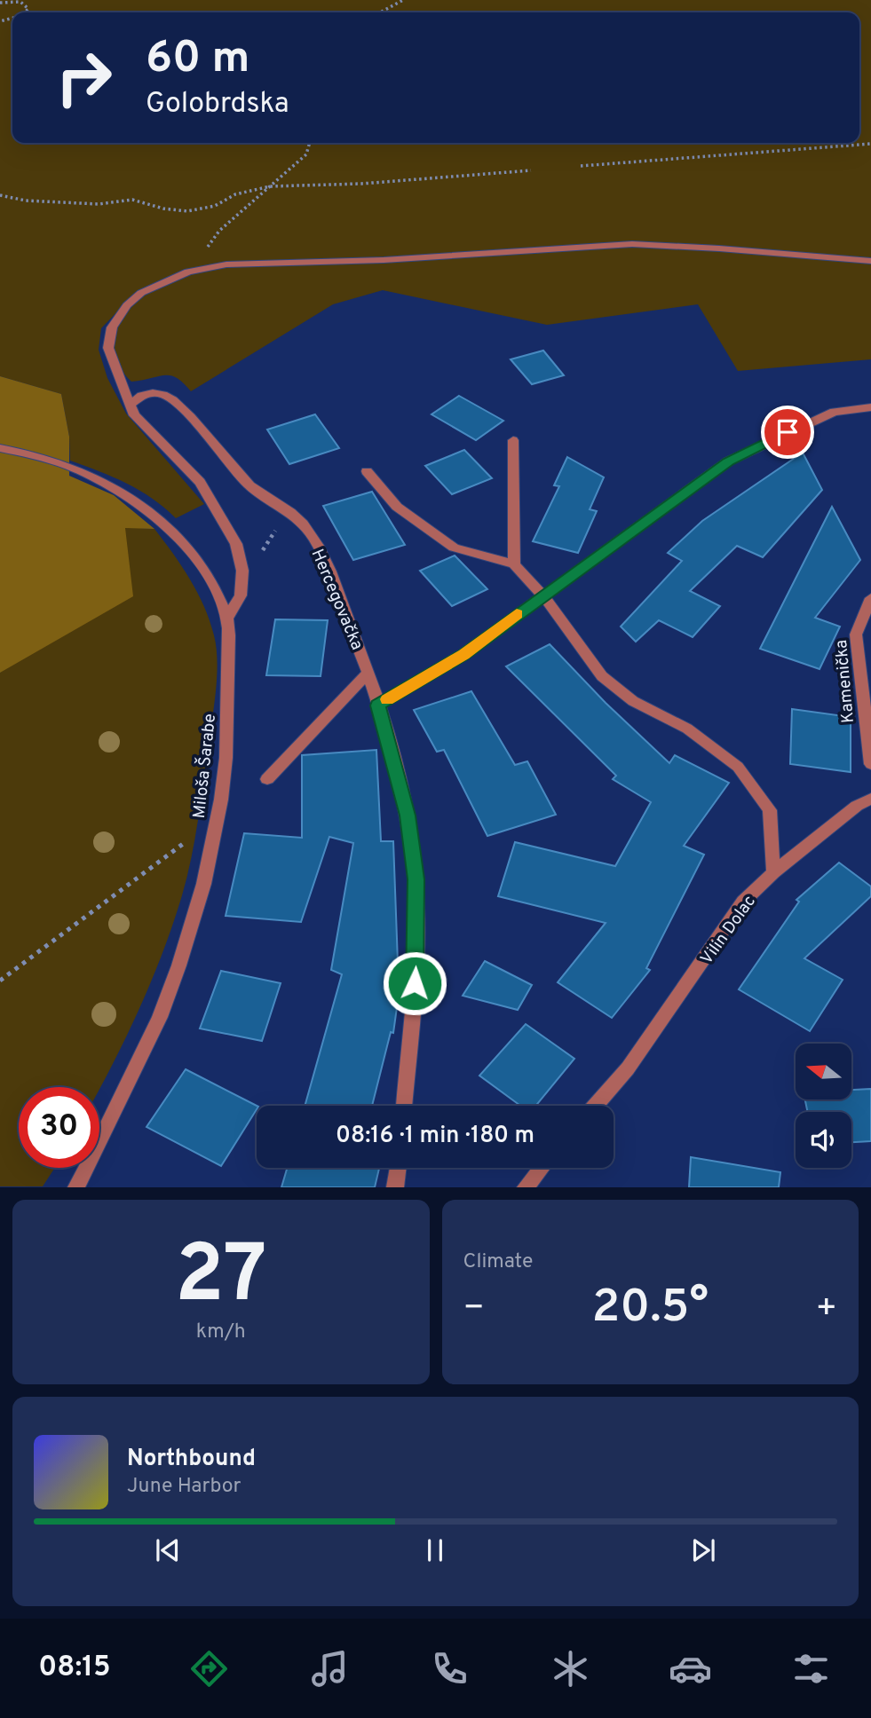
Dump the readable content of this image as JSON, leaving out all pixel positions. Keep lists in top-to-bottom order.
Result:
{
  "streets": {
    "street": [
      "Hercegovačka",
      "Kamenička",
      "Miloša Šarabe",
      "Vilin Dolac"
    ]
  },
  "north": "left",
  "page": {
    "turn": ["60 m", "Golobrdska"],
    "limit": "30",
    "trip": "08:16 · 1 min · 180 m",
    "tile": [
      ["27", "km/h"],
      "Climate"
    ],
    "heat": ["−", "20.5°", "+"],
    "song": ["Northbound", "June Harbor"],
    "tabs": "08:15"
  }
}
